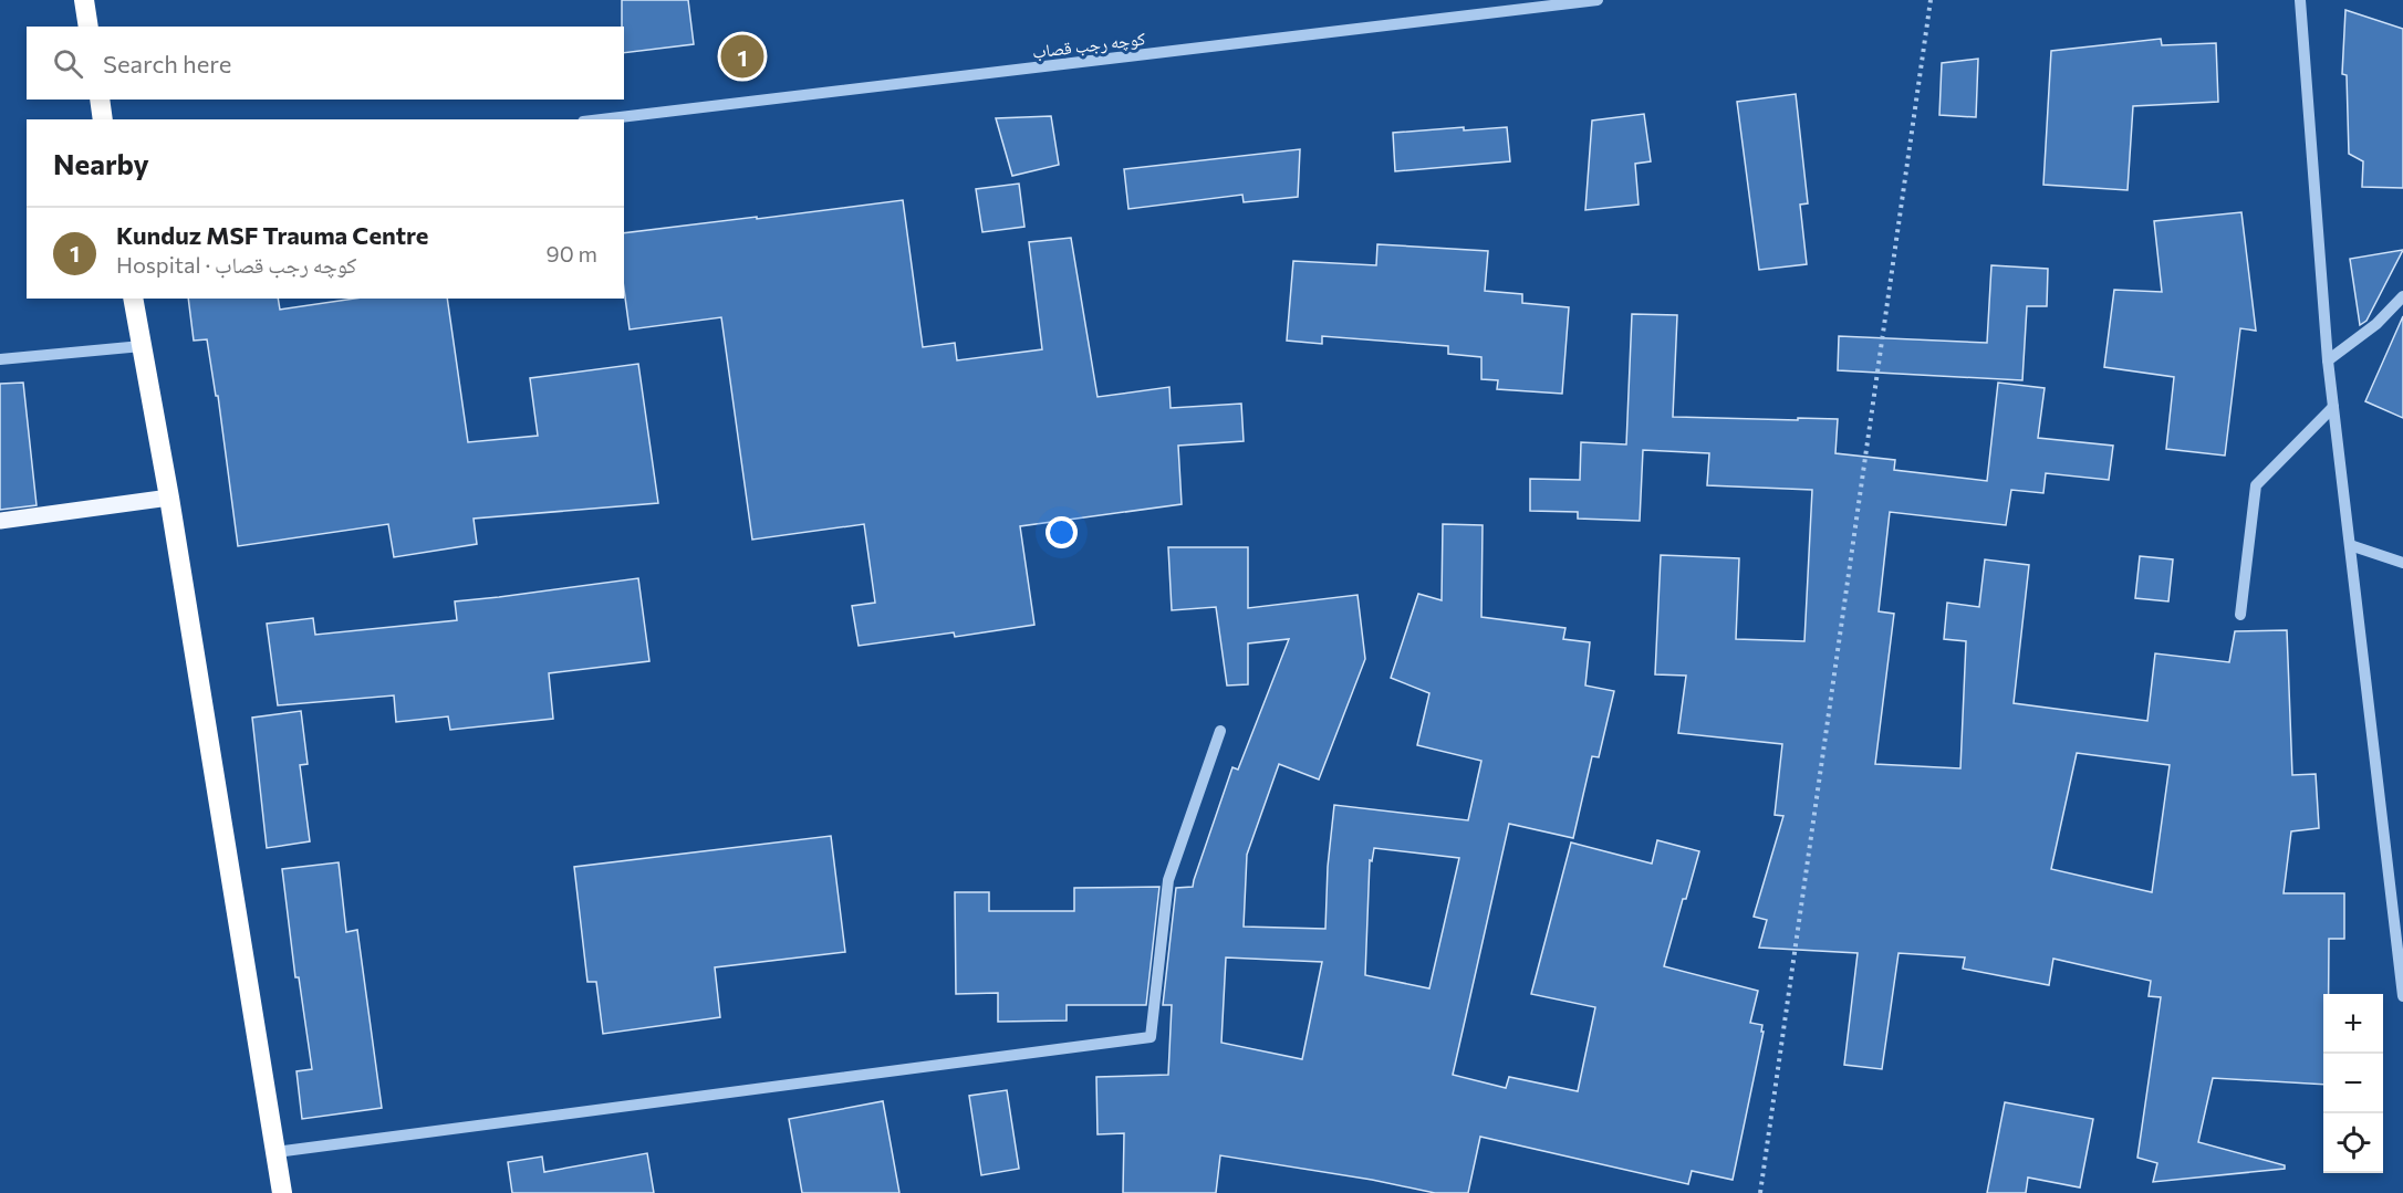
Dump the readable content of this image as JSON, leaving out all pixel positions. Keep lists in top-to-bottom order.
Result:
{
  "streets": {
    "street": ["کوچه رجب قصاب"]
  },
  "page": {
    "search": "Search here",
    "pins": "1",
    "heading": "Nearby",
    "list": [
      {
        "mark": "1",
        "name": "Kunduz MSF Trauma Centre",
        "note": "Hospital · کوچه رجب قصاب",
        "value": "90 m"
      }
    ],
    "map_buttons": ["+", "−"]
  }
}
